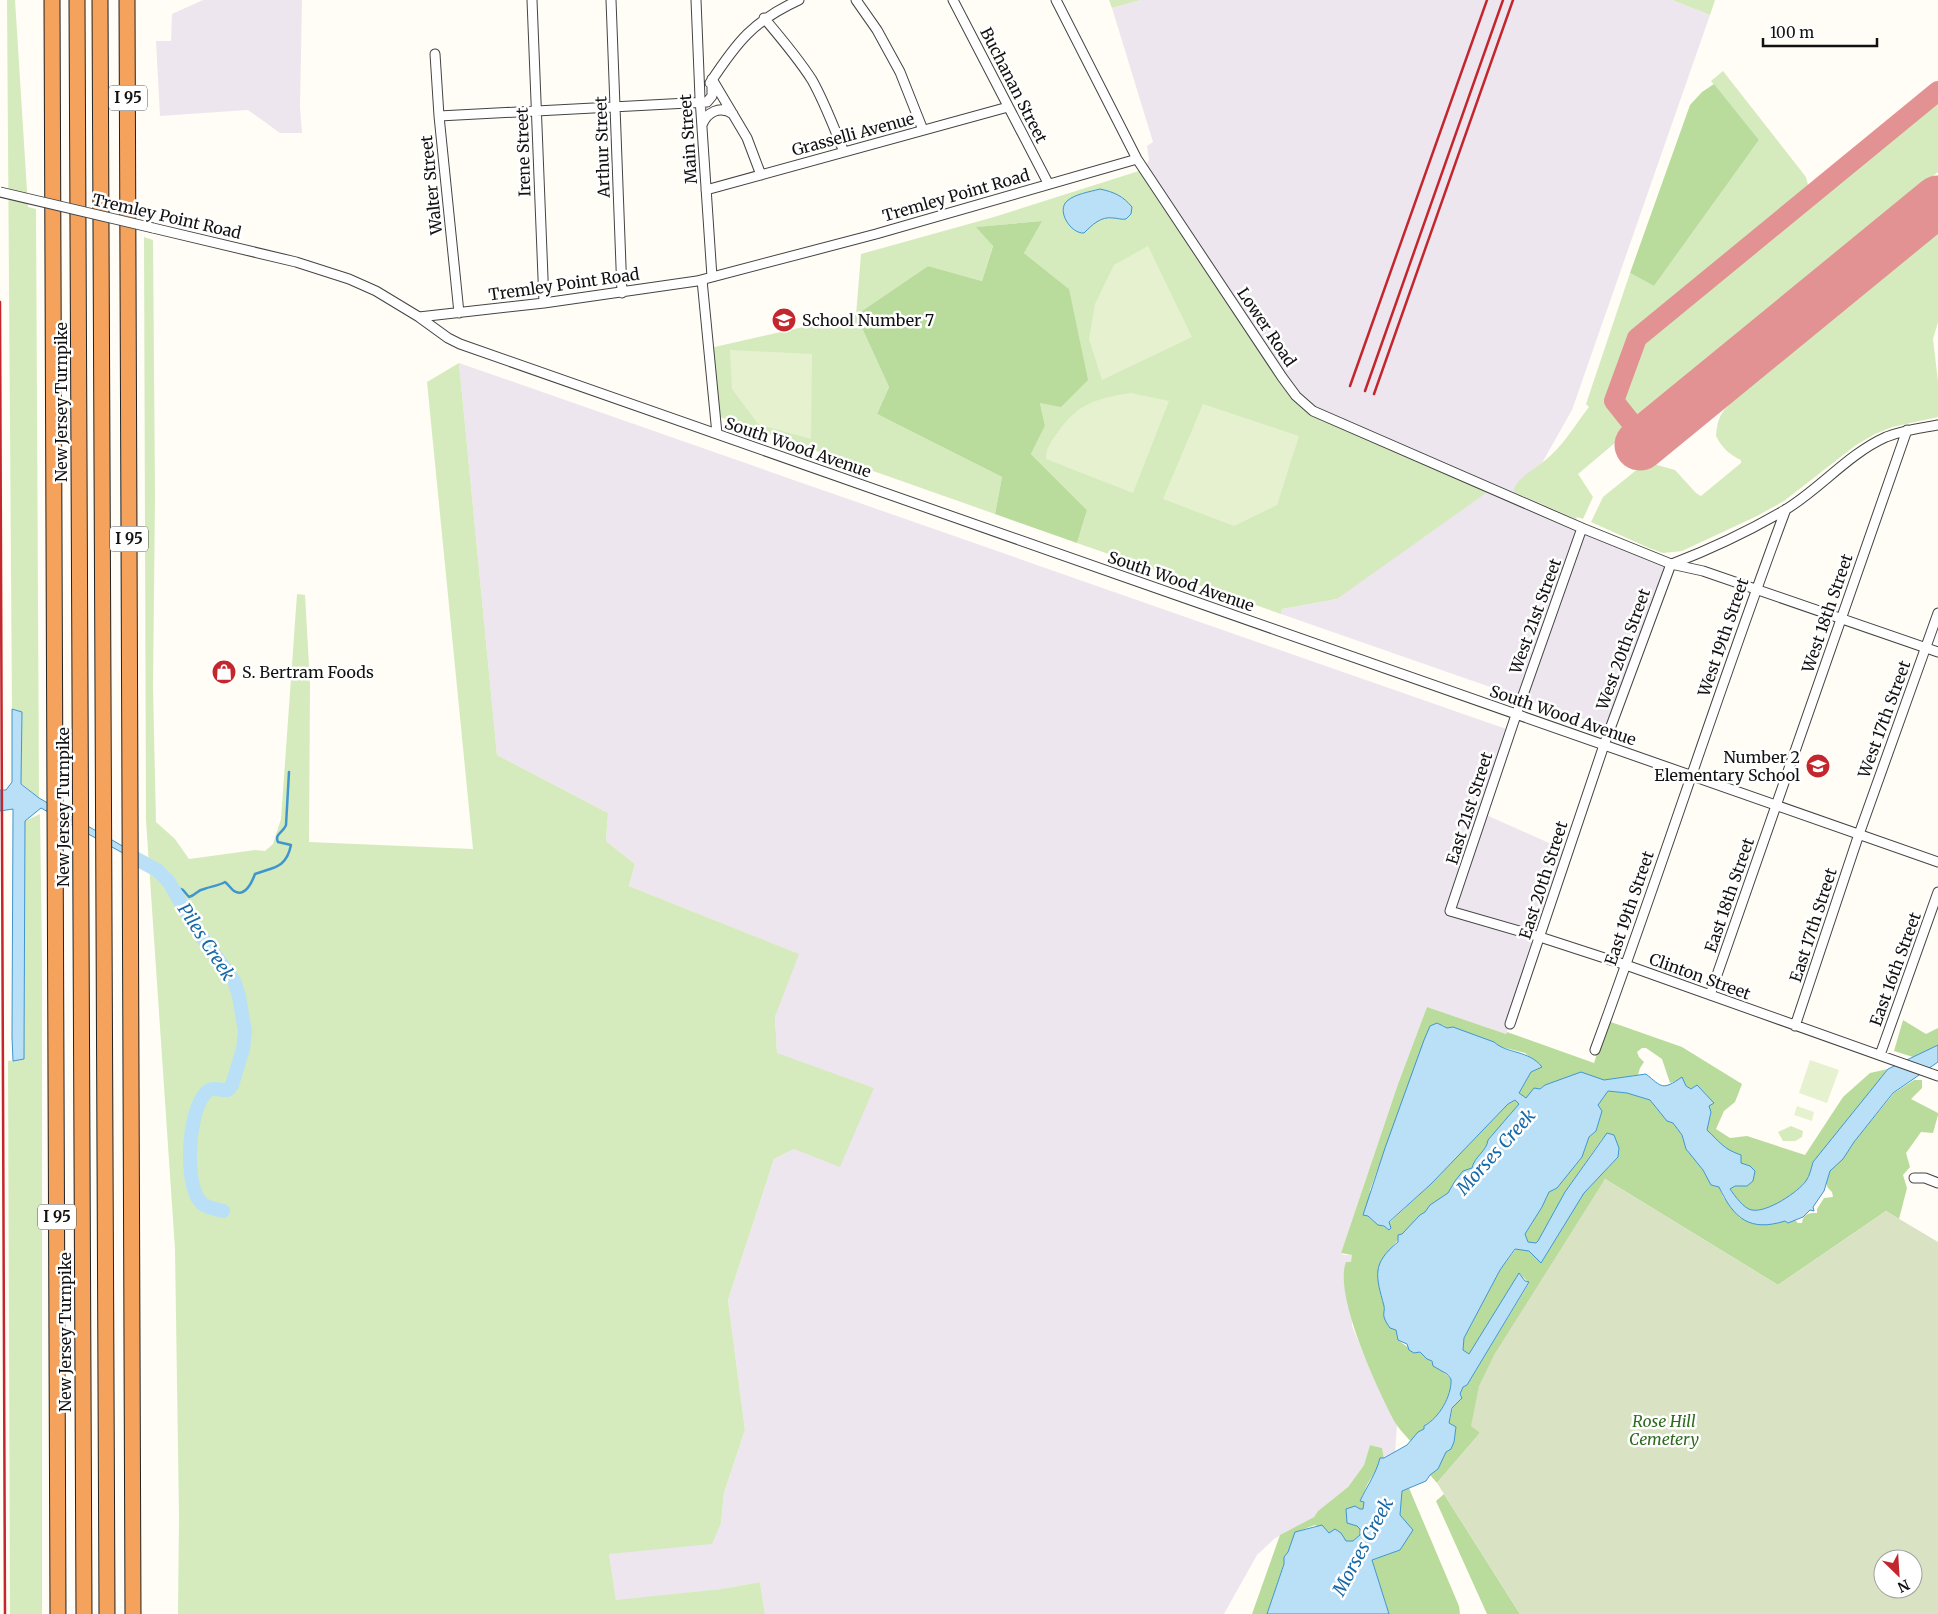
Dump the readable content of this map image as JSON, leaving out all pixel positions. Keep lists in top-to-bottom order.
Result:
{
  "streets": {
    "highway": ["I 95", "New Jersey Turnpike"],
    "street": [
      "Buchanan Street",
      "Grasselli Avenue",
      "Main Street",
      "Arthur Street",
      "Irene Street",
      "Walter Street",
      "Tremley Point Road",
      "Lower Road",
      "South Wood Avenue",
      "West 18th Street",
      "West 21st Street",
      "West 19th Street",
      "West 20th Street",
      "West 17th Street",
      "East 21st Street",
      "East 20th Street",
      "East 18th Street",
      "East 19th Street",
      "East 17th Street",
      "East 16th Street",
      "Clinton Street"
    ]
  },
  "crossings": [
    ["Buchanan Street", "Grasselli Avenue"],
    ["Buchanan Street", "Tremley Point Road"],
    ["Grasselli Avenue", "Main Street"],
    ["Main Street", "Tremley Point Road"],
    ["Arthur Street", "Tremley Point Road"],
    ["Irene Street", "Tremley Point Road"],
    ["Walter Street", "Tremley Point Road"],
    ["Tremley Point Road", "Lower Road"],
    ["Tremley Point Road", "South Wood Avenue"],
    ["Lower Road", "West 18th Street"],
    ["Lower Road", "West 21st Street"],
    ["Lower Road", "West 19th Street"],
    ["Lower Road", "West 20th Street"],
    ["Lower Road", "West 17th Street"],
    ["South Wood Avenue", "West 18th Street"],
    ["South Wood Avenue", "West 21st Street"],
    ["South Wood Avenue", "West 19th Street"],
    ["South Wood Avenue", "West 20th Street"],
    ["South Wood Avenue", "West 17th Street"],
    ["South Wood Avenue", "East 21st Street"],
    ["South Wood Avenue", "East 20th Street"],
    ["South Wood Avenue", "East 18th Street"],
    ["South Wood Avenue", "East 19th Street"],
    ["South Wood Avenue", "East 17th Street"],
    ["West 18th Street", "East 18th Street"],
    ["West 21st Street", "East 21st Street"],
    ["West 19th Street", "East 19th Street"],
    ["West 20th Street", "East 20th Street"],
    ["West 17th Street", "East 17th Street"],
    ["East 21st Street", "Clinton Street"],
    ["East 20th Street", "Clinton Street"],
    ["East 18th Street", "Clinton Street"],
    ["East 19th Street", "Clinton Street"],
    ["East 17th Street", "Clinton Street"],
    ["East 16th Street", "Clinton Street"]
  ],
  "water": ["Piles Creek", "Morses Creek"],
  "parks": ["Rose Hill Cemetery"],
  "places": {
    "school or university": ["School Number 7", "Number 2 Elementary School"],
    "shop": ["S. Bertram Foods"]
  },
  "scale_bar": "100 m",
  "north": "bottom right"
}
